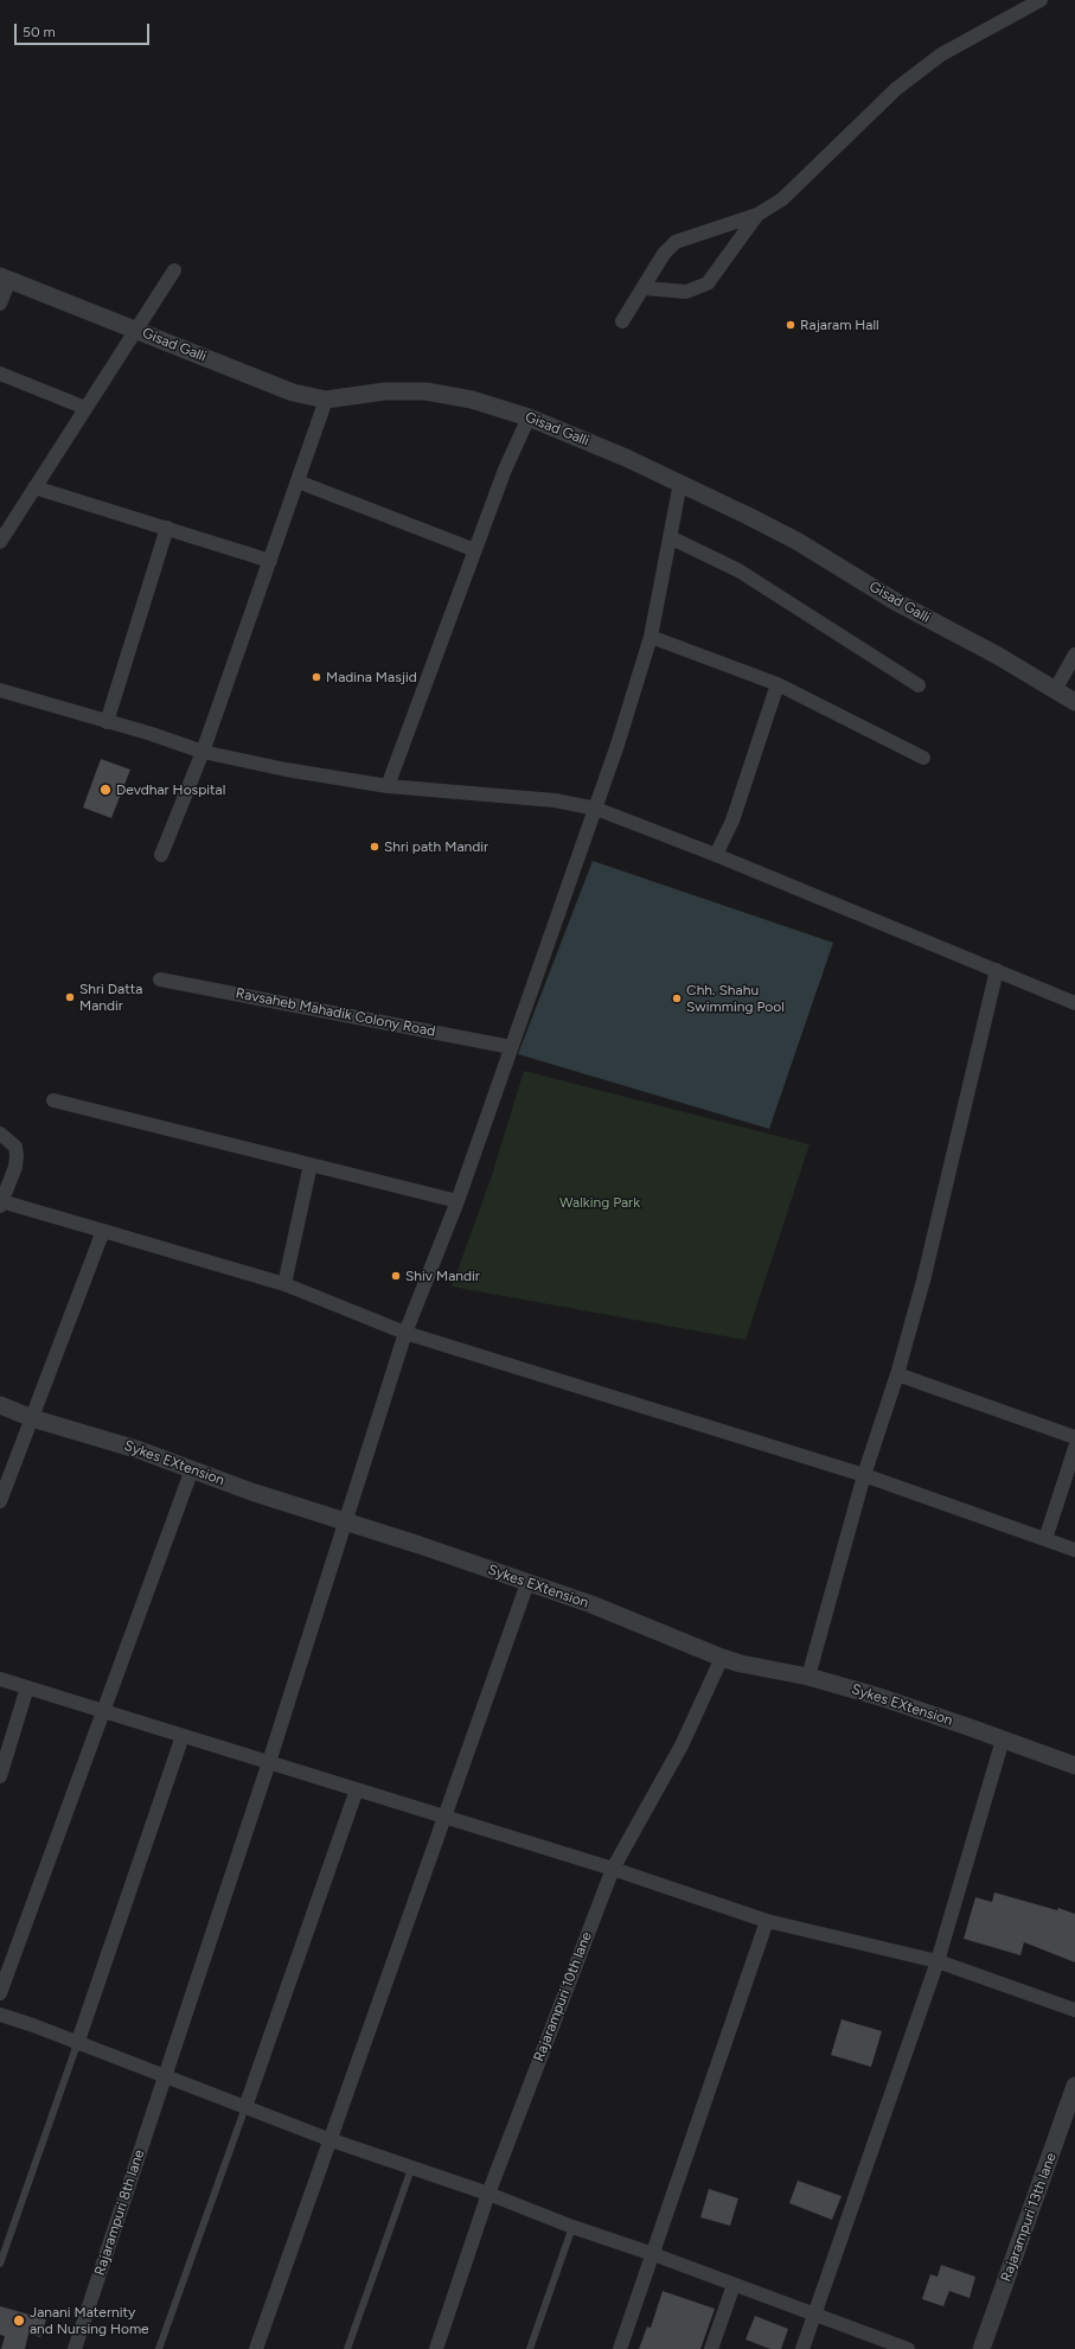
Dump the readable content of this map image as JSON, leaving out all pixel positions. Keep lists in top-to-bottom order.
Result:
{
  "streets": {
    "street": [
      "Gisad Galli",
      "Ravsaheb Mahadik Colony Road",
      "Sykes EXtension",
      "Rajarampuri 10th lane",
      "Rajarampuri 8th lane",
      "Rajarampuri 13th lane"
    ]
  },
  "crossings": [
    ["Gisad Galli", "Rajarampuri 8th lane"],
    ["Ravsaheb Mahadik Colony Road", "Rajarampuri 8th lane"],
    ["Sykes EXtension", "Rajarampuri 10th lane"],
    ["Sykes EXtension", "Rajarampuri 8th lane"]
  ],
  "parks": ["Walking Park"],
  "places": [
    "Rajaram Hall",
    "Madina Masjid",
    "Devdhar Hospital",
    "Shri path Mandir",
    "Shri Datta Mandir",
    "Chh. Shahu Swimming Pool",
    "Shiv Mandir",
    "Janani Maternity and Nursing Home"
  ],
  "scale_bar": "50 m"
}
